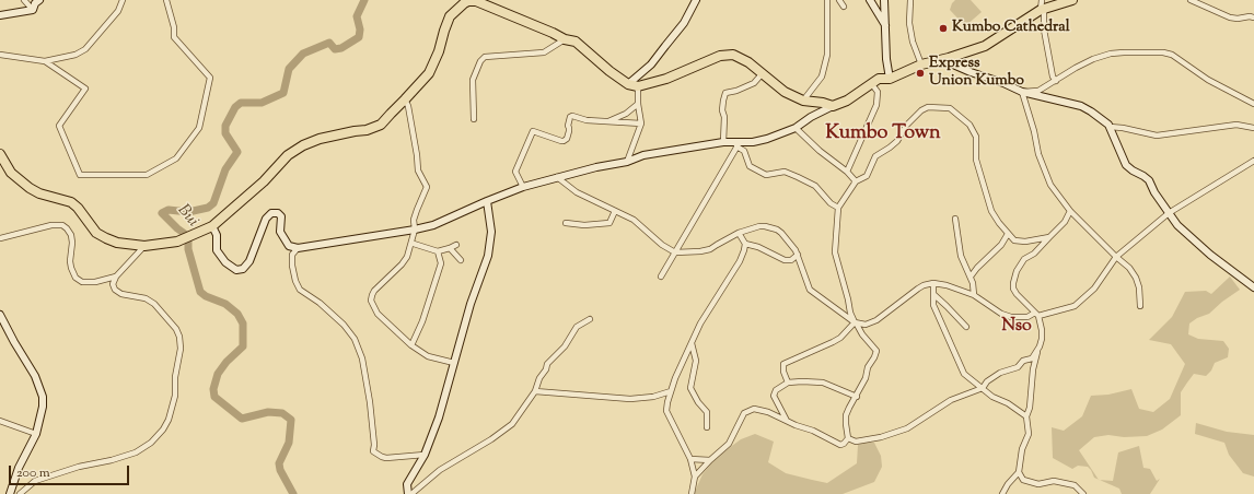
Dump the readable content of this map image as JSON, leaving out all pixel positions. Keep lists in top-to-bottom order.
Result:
{
  "districts": ["Kumbo Town", "Nso"],
  "water": ["Bui"],
  "places": ["Kumbo Cathedral", "Express Union Kumbo"],
  "scale_bar": "200 m"
}
